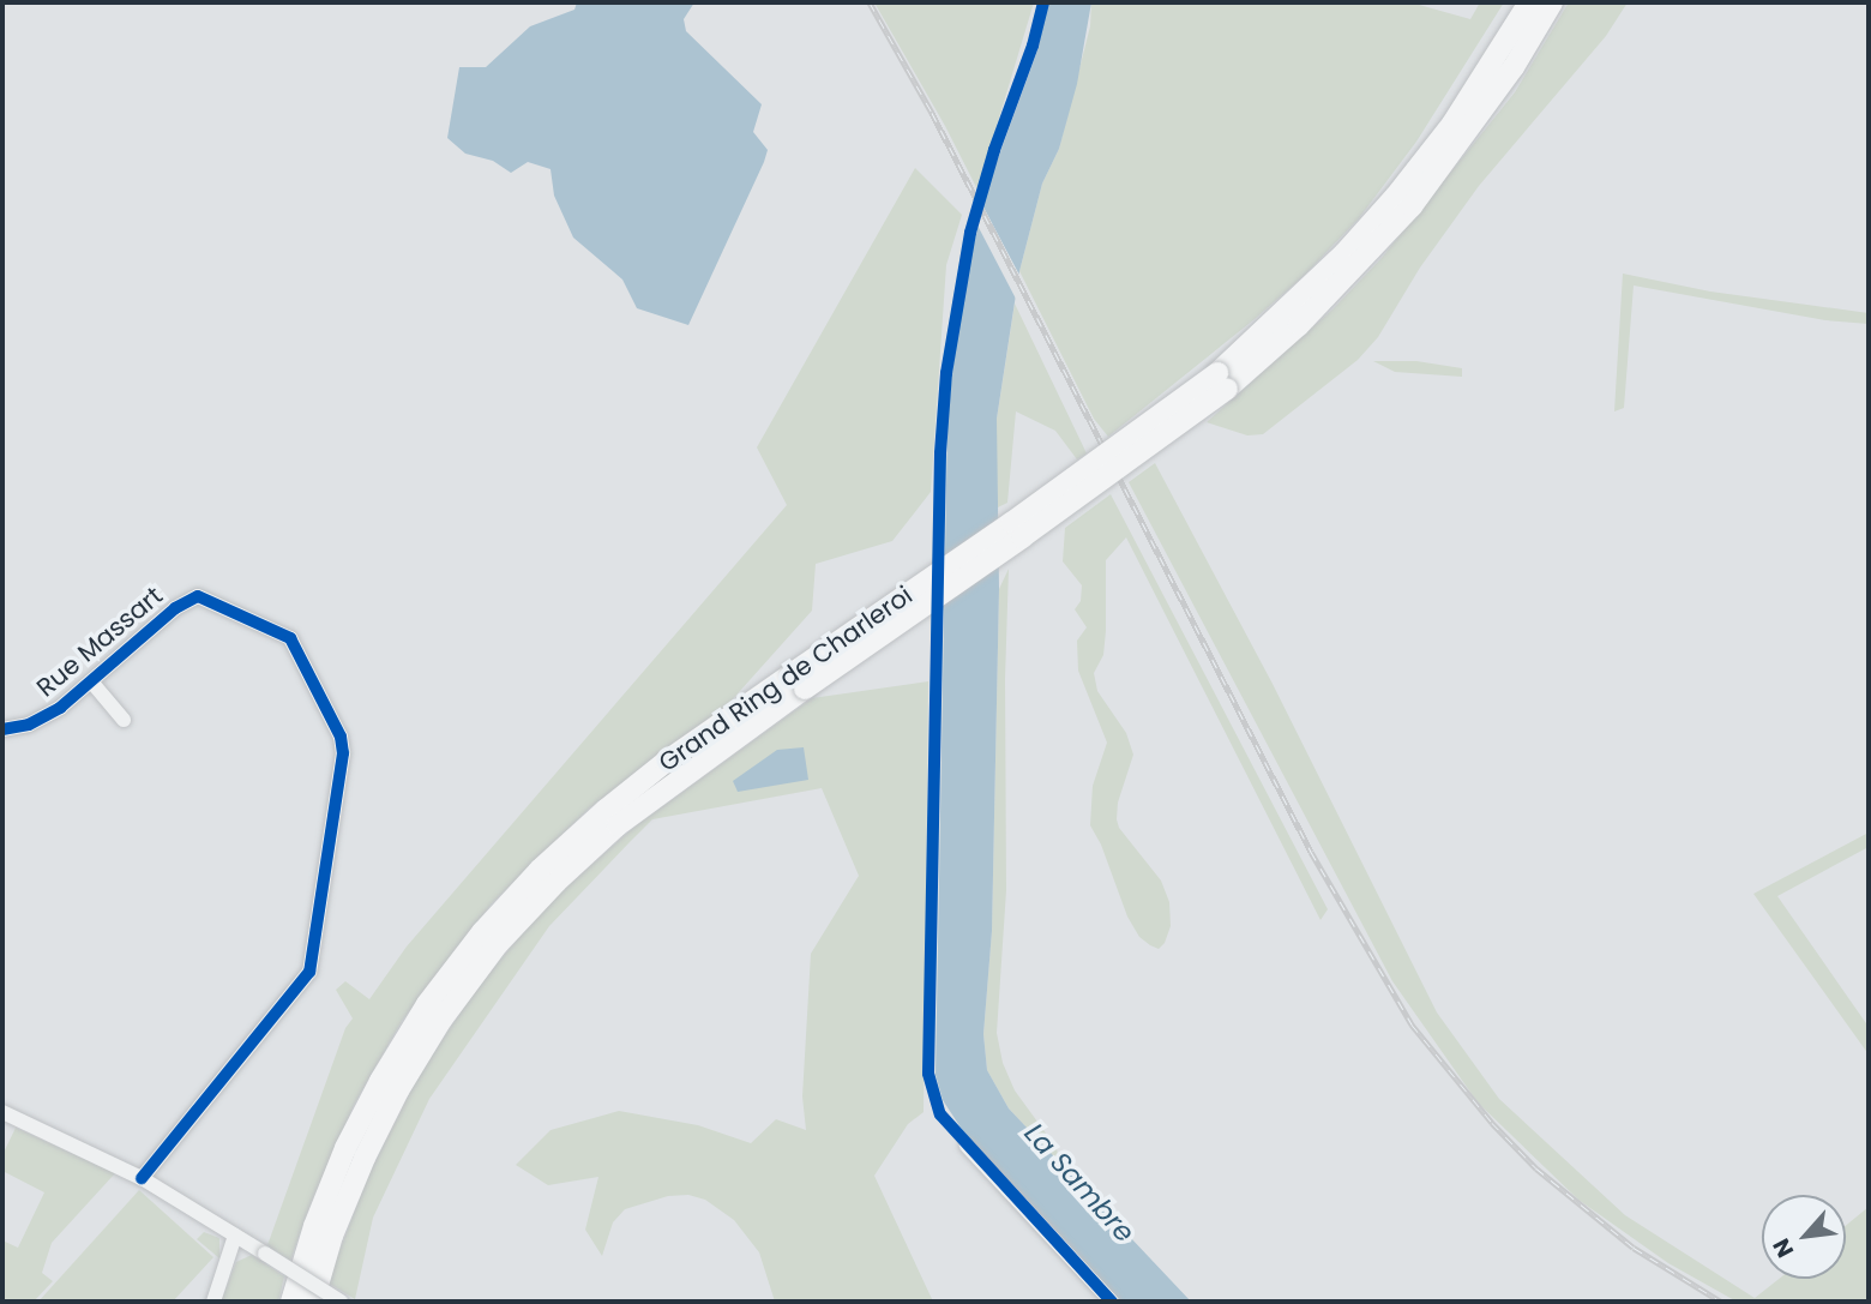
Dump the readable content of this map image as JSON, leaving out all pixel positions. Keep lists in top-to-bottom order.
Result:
{
  "streets": {
    "highway": ["Grand Ring de Charleroi"],
    "street": ["Rue Massart"]
  },
  "water": ["La Sambre"],
  "north": "bottom left"
}
